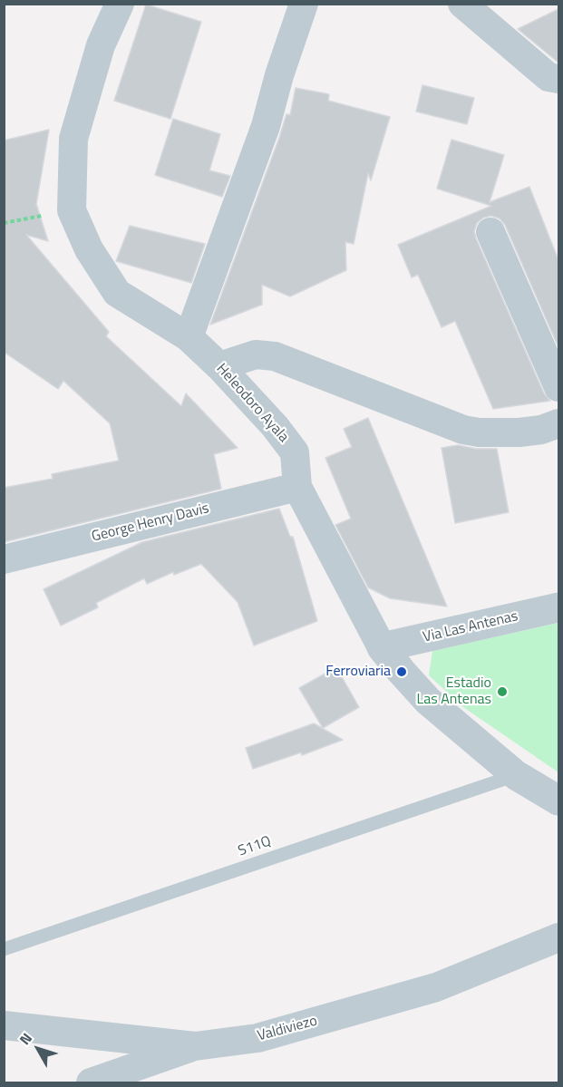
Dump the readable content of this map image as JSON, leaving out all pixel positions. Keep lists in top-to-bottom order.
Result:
{
  "streets": {
    "street": [
      "Heleodoro Ayala",
      "George Henry Davis",
      "Via Las Antenas",
      "Valdiviezo"
    ],
    "lane": ["S11Q"]
  },
  "crossings": [
    ["Heleodoro Ayala", "George Henry Davis"],
    ["Heleodoro Ayala", "Via Las Antenas"],
    ["Heleodoro Ayala", "S11Q"]
  ],
  "places": ["Ferroviaria", "Estadio Las Antenas"],
  "north": "top left"
}
